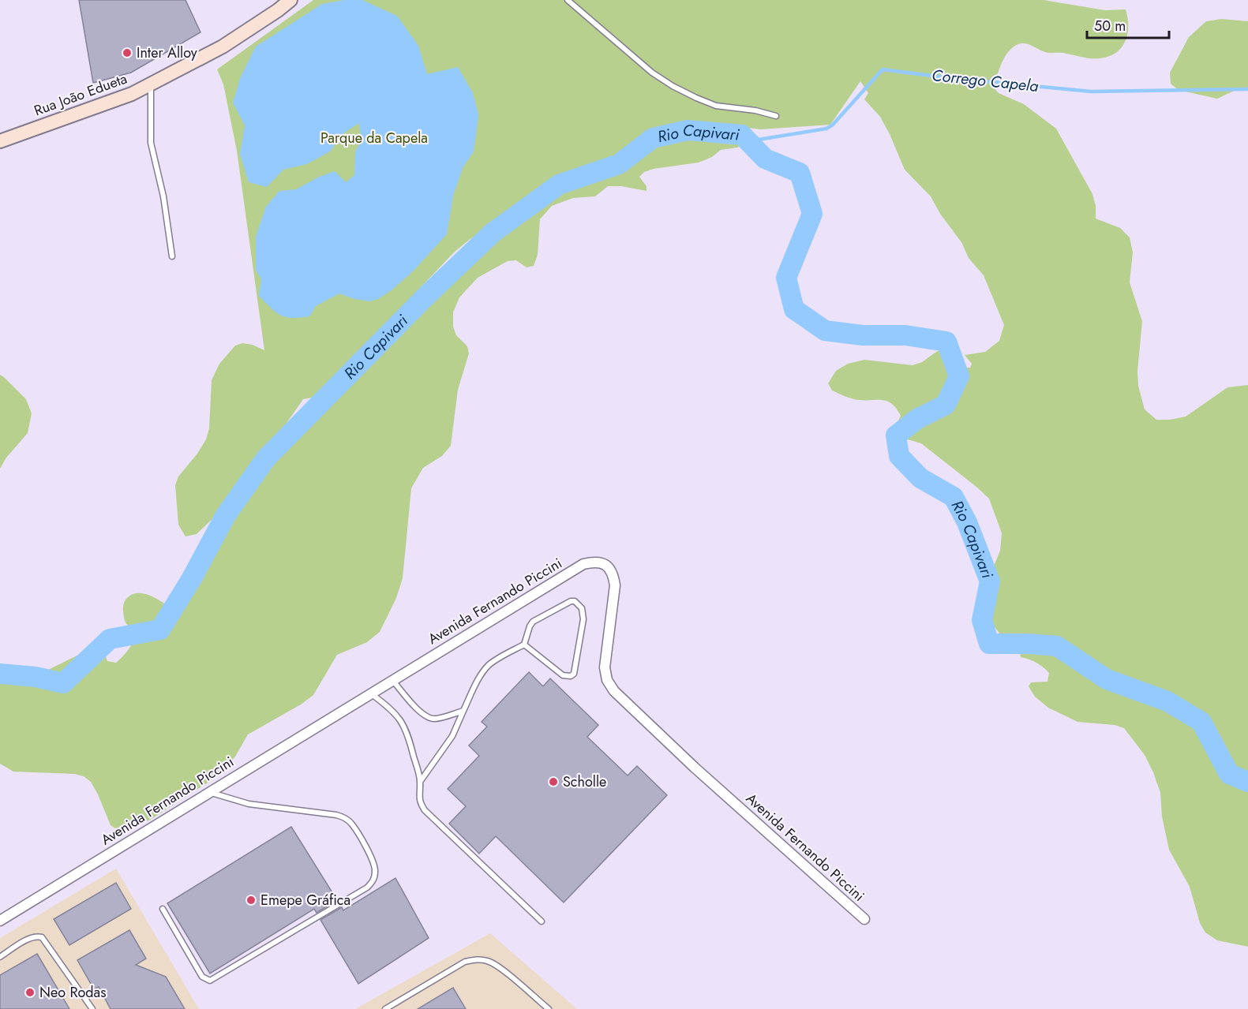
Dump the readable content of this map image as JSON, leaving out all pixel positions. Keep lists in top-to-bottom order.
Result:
{
  "streets": {
    "street": ["Rua João Edueta", "Avenida Fernando Piccini"]
  },
  "water": ["Corrego Capela", "Rio Capivari"],
  "parks": ["Parque da Capela"],
  "places": [
    "Inter Alloy",
    "Scholle",
    "Emepe Gráfica",
    "Neo Rodas"
  ],
  "scale_bar": "50 m"
}
